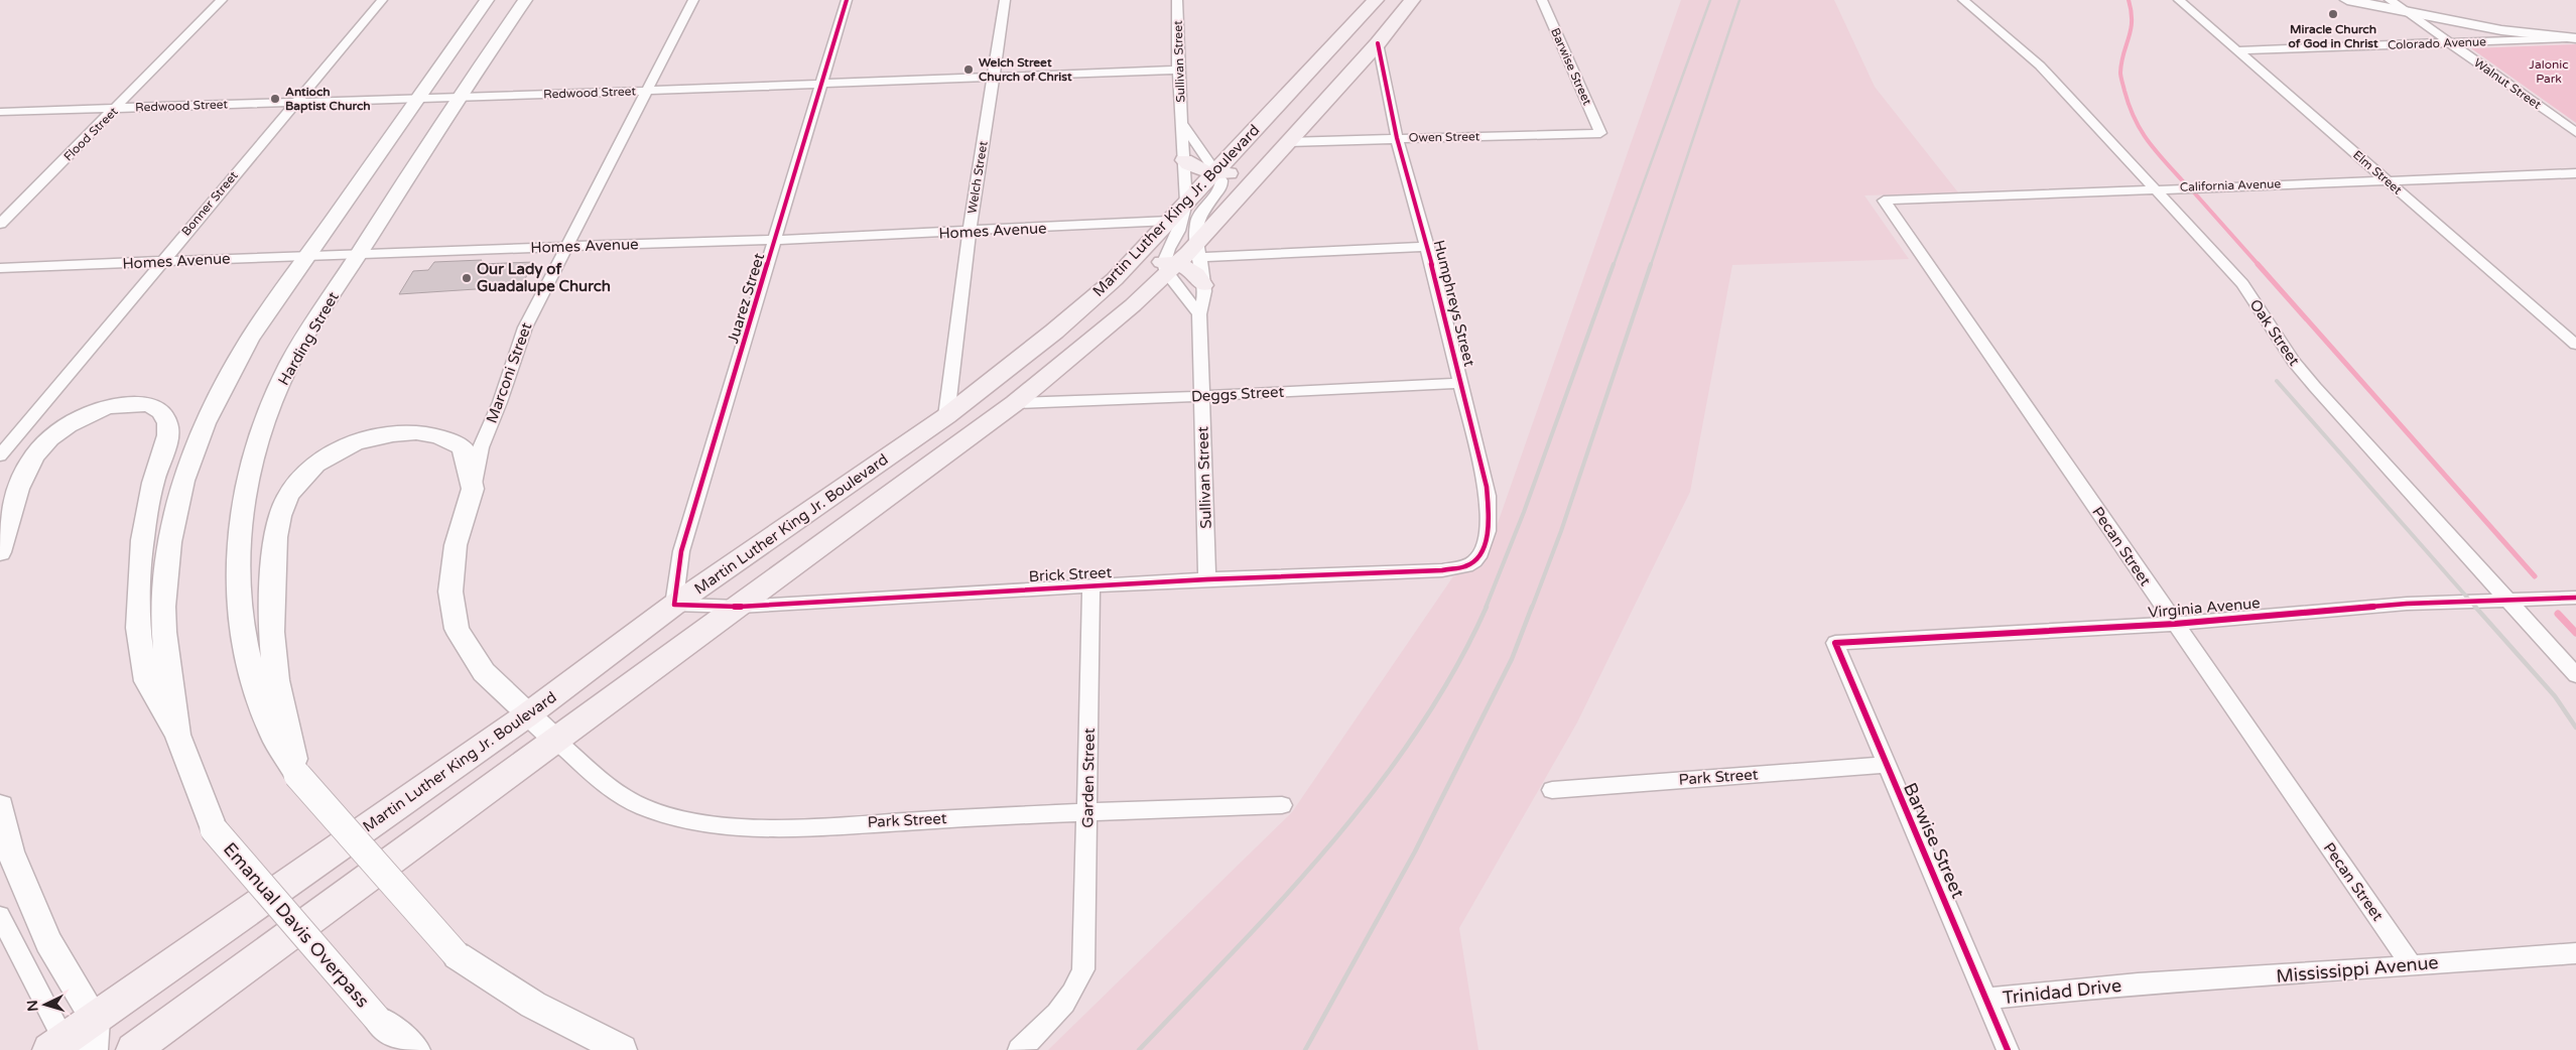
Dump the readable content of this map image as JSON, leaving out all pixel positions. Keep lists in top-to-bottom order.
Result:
{
  "streets": {
    "main road": ["Martin Luther King Jr. Boulevard"],
    "street": [
      "Colorado Avenue",
      "Sullivan Street",
      "Barwise Street",
      "Walnut Street",
      "Redwood Street",
      "Flood Street",
      "Owen Street",
      "Elm Street",
      "Welch Street",
      "California Avenue",
      "Bonner Street",
      "Homes Avenue",
      "Juarez Street",
      "Humphreys Street",
      "Oak Street",
      "Harding Street",
      "Marconi Street",
      "Deggs Street",
      "Pecan Street",
      "Brick Street",
      "Virginia Avenue",
      "Park Street",
      "Garden Street",
      "Emanual Davis Overpass",
      "Mississippi Avenue",
      "Trinidad Drive"
    ]
  },
  "crossings": [
    ["Colorado Avenue", "Walnut Street"],
    ["Colorado Avenue", "Elm Street"],
    ["Sullivan Street", "Redwood Street"],
    ["Sullivan Street", "Martin Luther King Jr. Boulevard"],
    ["Sullivan Street", "Deggs Street"],
    ["Sullivan Street", "Brick Street"],
    ["Barwise Street", "Owen Street"],
    ["Barwise Street", "Virginia Avenue"],
    ["Barwise Street", "Park Street"],
    ["Barwise Street", "Trinidad Drive"],
    ["Redwood Street", "Flood Street"],
    ["Redwood Street", "Welch Street"],
    ["Redwood Street", "Bonner Street"],
    ["Redwood Street", "Juarez Street"],
    ["Redwood Street", "Harding Street"],
    ["Redwood Street", "Marconi Street"],
    ["Owen Street", "Humphreys Street"],
    ["Elm Street", "California Avenue"],
    ["Welch Street", "Martin Luther King Jr. Boulevard"],
    ["Welch Street", "Homes Avenue"],
    ["California Avenue", "Oak Street"],
    ["California Avenue", "Pecan Street"],
    ["Bonner Street", "Homes Avenue"],
    ["Martin Luther King Jr. Boulevard", "Homes Avenue"],
    ["Martin Luther King Jr. Boulevard", "Juarez Street"],
    ["Martin Luther King Jr. Boulevard", "Marconi Street"],
    ["Martin Luther King Jr. Boulevard", "Brick Street"],
    ["Homes Avenue", "Juarez Street"],
    ["Homes Avenue", "Harding Street"],
    ["Homes Avenue", "Marconi Street"],
    ["Juarez Street", "Brick Street"],
    ["Humphreys Street", "Deggs Street"],
    ["Humphreys Street", "Brick Street"],
    ["Oak Street", "Virginia Avenue"],
    ["Marconi Street", "Park Street"],
    ["Pecan Street", "Virginia Avenue"],
    ["Pecan Street", "Mississippi Avenue"],
    ["Brick Street", "Garden Street"],
    ["Park Street", "Garden Street"],
    ["Mississippi Avenue", "Trinidad Drive"]
  ],
  "parks": ["Jalonic Park"],
  "places": [
    "Miracle Church of God in Christ",
    "Welch Street Church of Christ",
    "Antioch Baptist Church",
    "Our Lady of Guadalupe Church"
  ],
  "north": "left"
}
